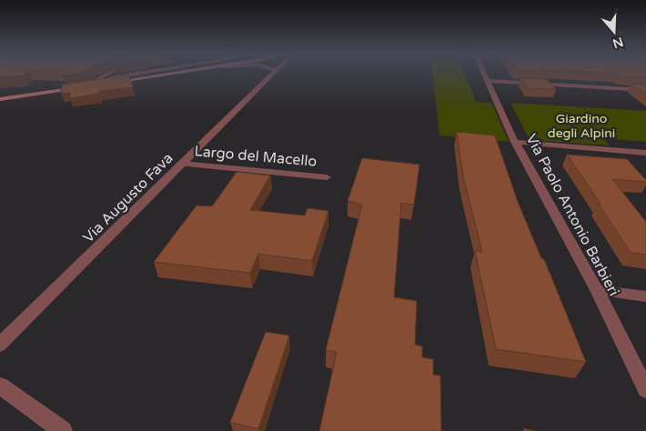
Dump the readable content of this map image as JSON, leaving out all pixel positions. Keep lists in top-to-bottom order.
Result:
{
  "streets": {
    "street": ["Largo del Macello", "Via Augusto Fava", "Via Paolo Antonio Barbieri"]
  },
  "crossings": [
    ["Largo del Macello", "Via Augusto Fava"]
  ],
  "parks": ["Giardino degli Alpini"],
  "north": "bottom"
}
